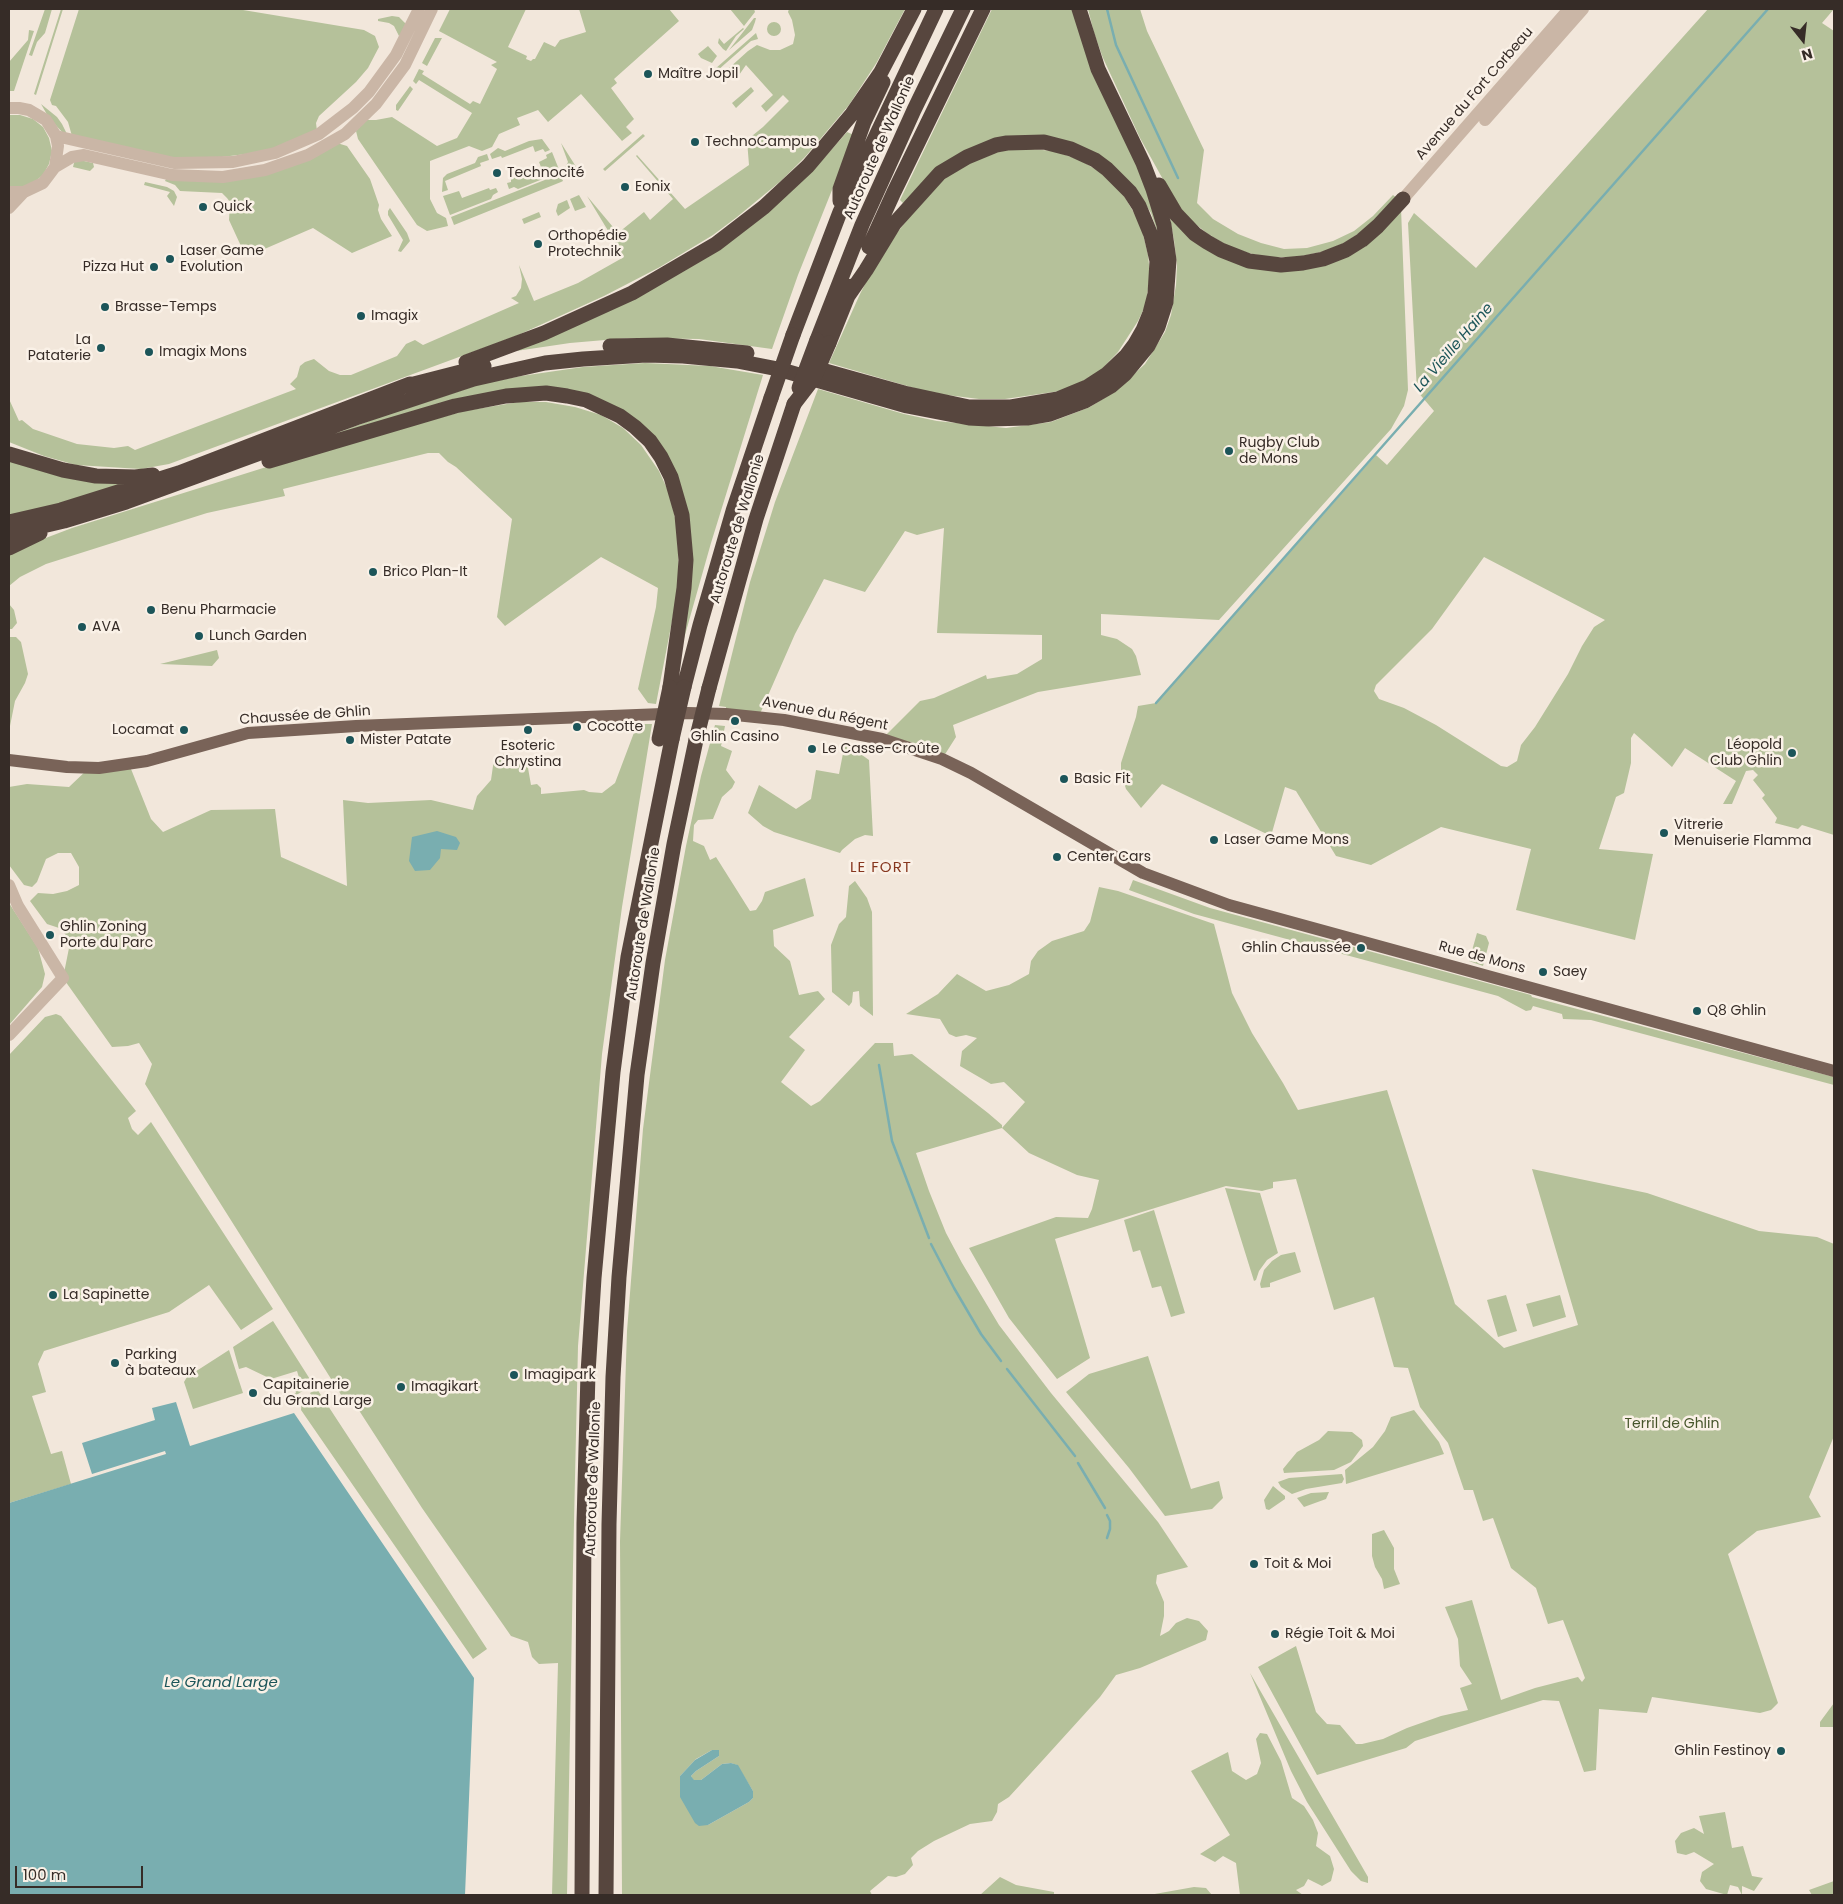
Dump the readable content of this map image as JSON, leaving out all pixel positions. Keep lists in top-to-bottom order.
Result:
{
  "streets": {
    "highway": ["Autoroute de Wallonie"],
    "main road": ["Avenue du Régent", "Chaussée de Ghlin", "Rue de Mons"],
    "street": ["Avenue du Fort Corbeau"]
  },
  "crossings": [
    ["Avenue du Régent", "Chaussée de Ghlin"],
    ["Avenue du Régent", "Rue de Mons"]
  ],
  "districts": ["LE FORT"],
  "water": ["La Vieille Haine", "Le Grand Large"],
  "parks": ["Terril de Ghlin"],
  "places": [
    "Maître Jopil",
    "TechnoCampus",
    "Technocité",
    "Eonix",
    "Quick",
    "Orthopédie Protechnik",
    "Laser Game Evolution",
    "Pizza Hut",
    "Brasse-Temps",
    "Imagix",
    "La Pataterie",
    "Imagix Mons",
    "Rugby Club de Mons",
    "Brico Plan-It",
    "Benu Pharmacie",
    "AVA",
    "Lunch Garden",
    "Ghlin Casino",
    "Cocotte",
    "Locamat",
    "Esoteric Chrystina",
    "Mister Patate",
    "Le Casse-Croûte",
    "Léopold Club Ghlin",
    "Basic Fit",
    "Vitrerie Menuiserie Flamma",
    "Laser Game Mons",
    "Center Cars",
    "Ghlin Zoning Porte du Parc",
    "Ghlin Chaussée",
    "Saey",
    "Q8 Ghlin",
    "La Sapinette",
    "Parking à bateaux",
    "Imagipark",
    "Imagikart",
    "Capitainerie du Grand Large",
    "Toit & Moi",
    "Régie Toit & Moi",
    "Ghlin Festinoy"
  ],
  "scale_bar": "100 m",
  "north": "bottom"
}
